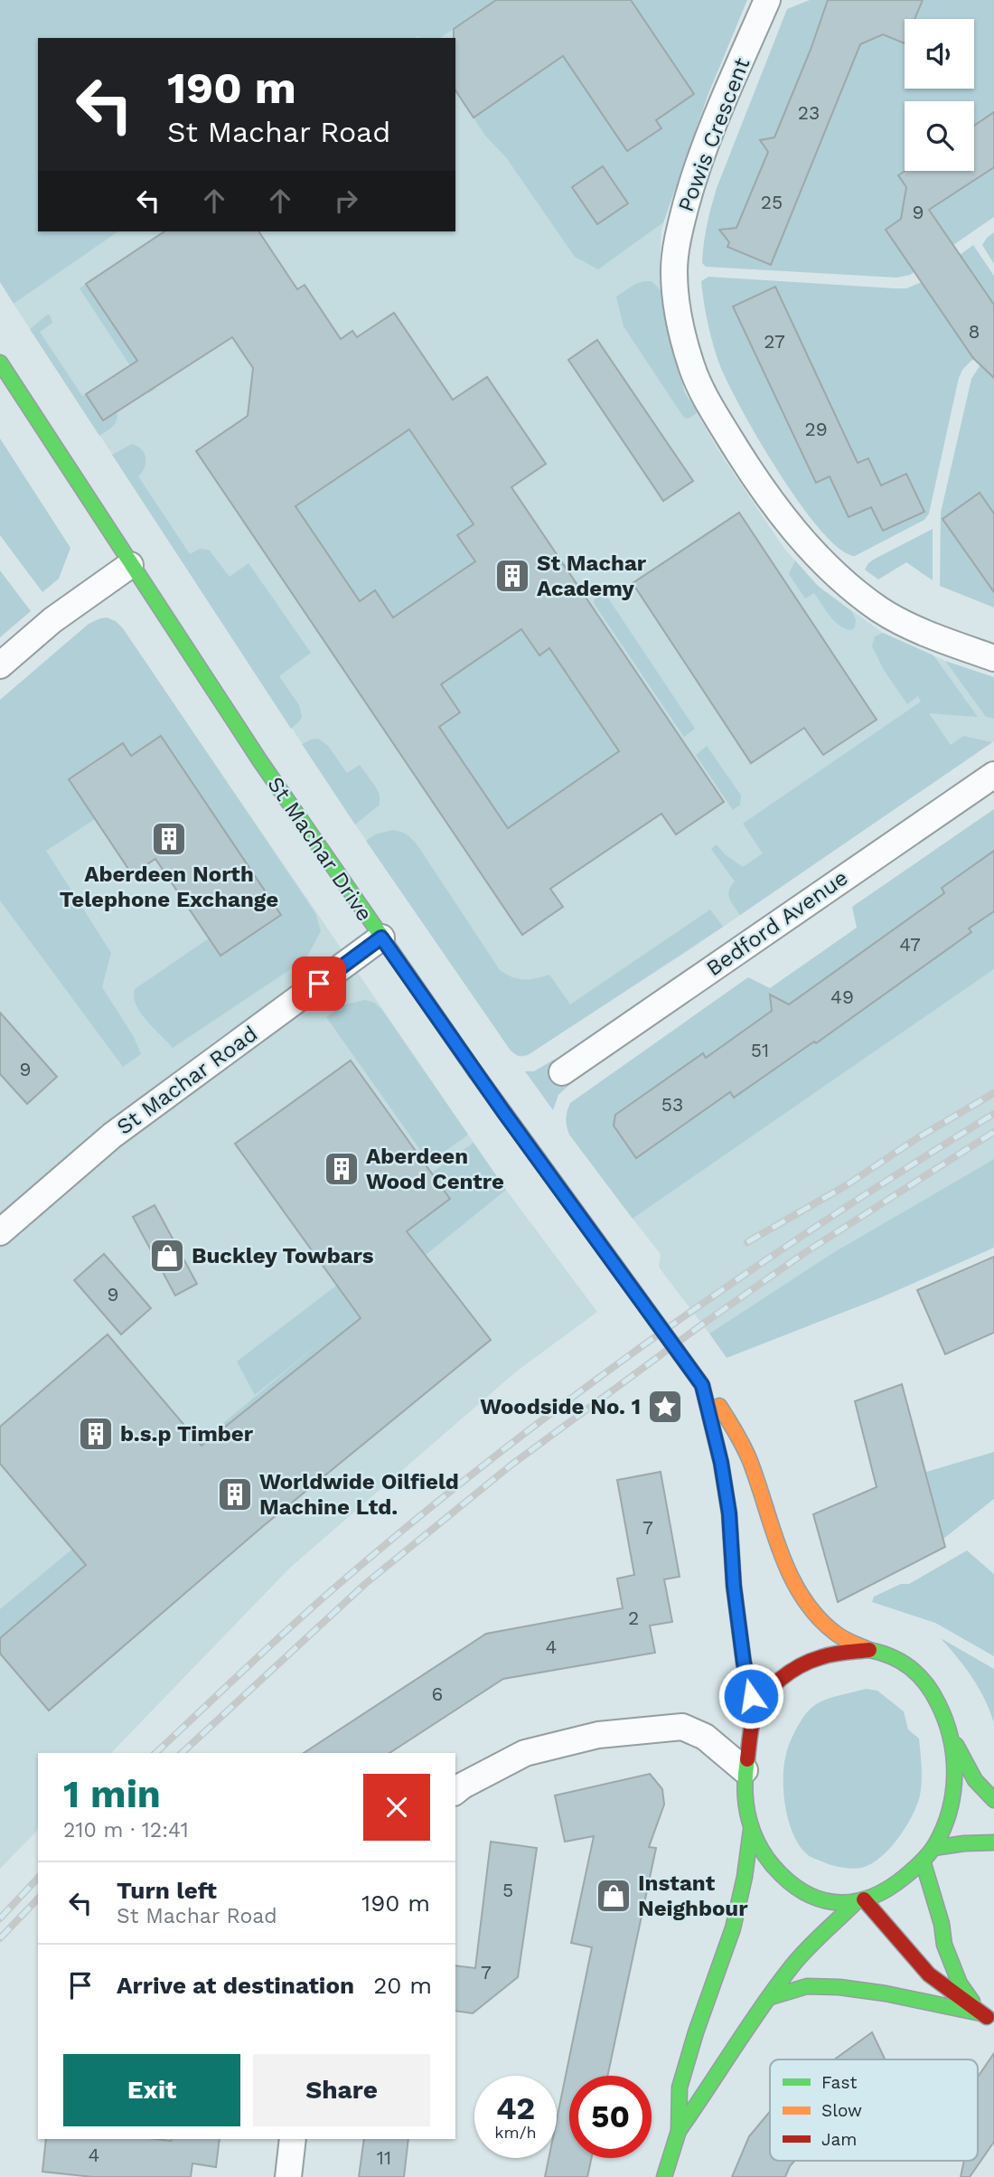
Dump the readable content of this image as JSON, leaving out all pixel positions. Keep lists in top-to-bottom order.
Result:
{
  "streets": {
    "main road": ["St Machar Drive"],
    "street": ["Powis Crescent", "Bedford Avenue", "St Machar Road"]
  },
  "crossings": [
    ["St Machar Drive", "St Machar Road"]
  ],
  "places": {
    "building": [
      "St Machar Academy",
      "Aberdeen North Telephone Exchange",
      "Aberdeen Wood Centre",
      "b.s.p Timber",
      "Worldwide Oilfield Machine Ltd."
    ],
    "shop": ["Buckley Towbars", "Instant Neighbour"],
    "place": ["Woodside No. 1"]
  },
  "house_numbers": [
    "23",
    "25",
    "9",
    "8",
    "27",
    "29",
    "47",
    "49",
    "51",
    "9",
    "53",
    "9",
    "7",
    "2",
    "4",
    "6",
    "5",
    "7",
    "4",
    "11"
  ],
  "legend": ["Fast", "Slow", "Jam"],
  "page": {
    "turn": ["190 m", "St Machar Road"],
    "heading": ["1 min", "210 m · 12:41"],
    "list": [
      {
        "name": "Turn left",
        "note": "St Machar Road",
        "value": "190 m"
      },
      {
        "name": "Arrive at destination",
        "value": "20 m"
      }
    ],
    "buttons": ["Exit", "Share"],
    "speed": "42 km/h",
    "limit": "50"
  }
}
